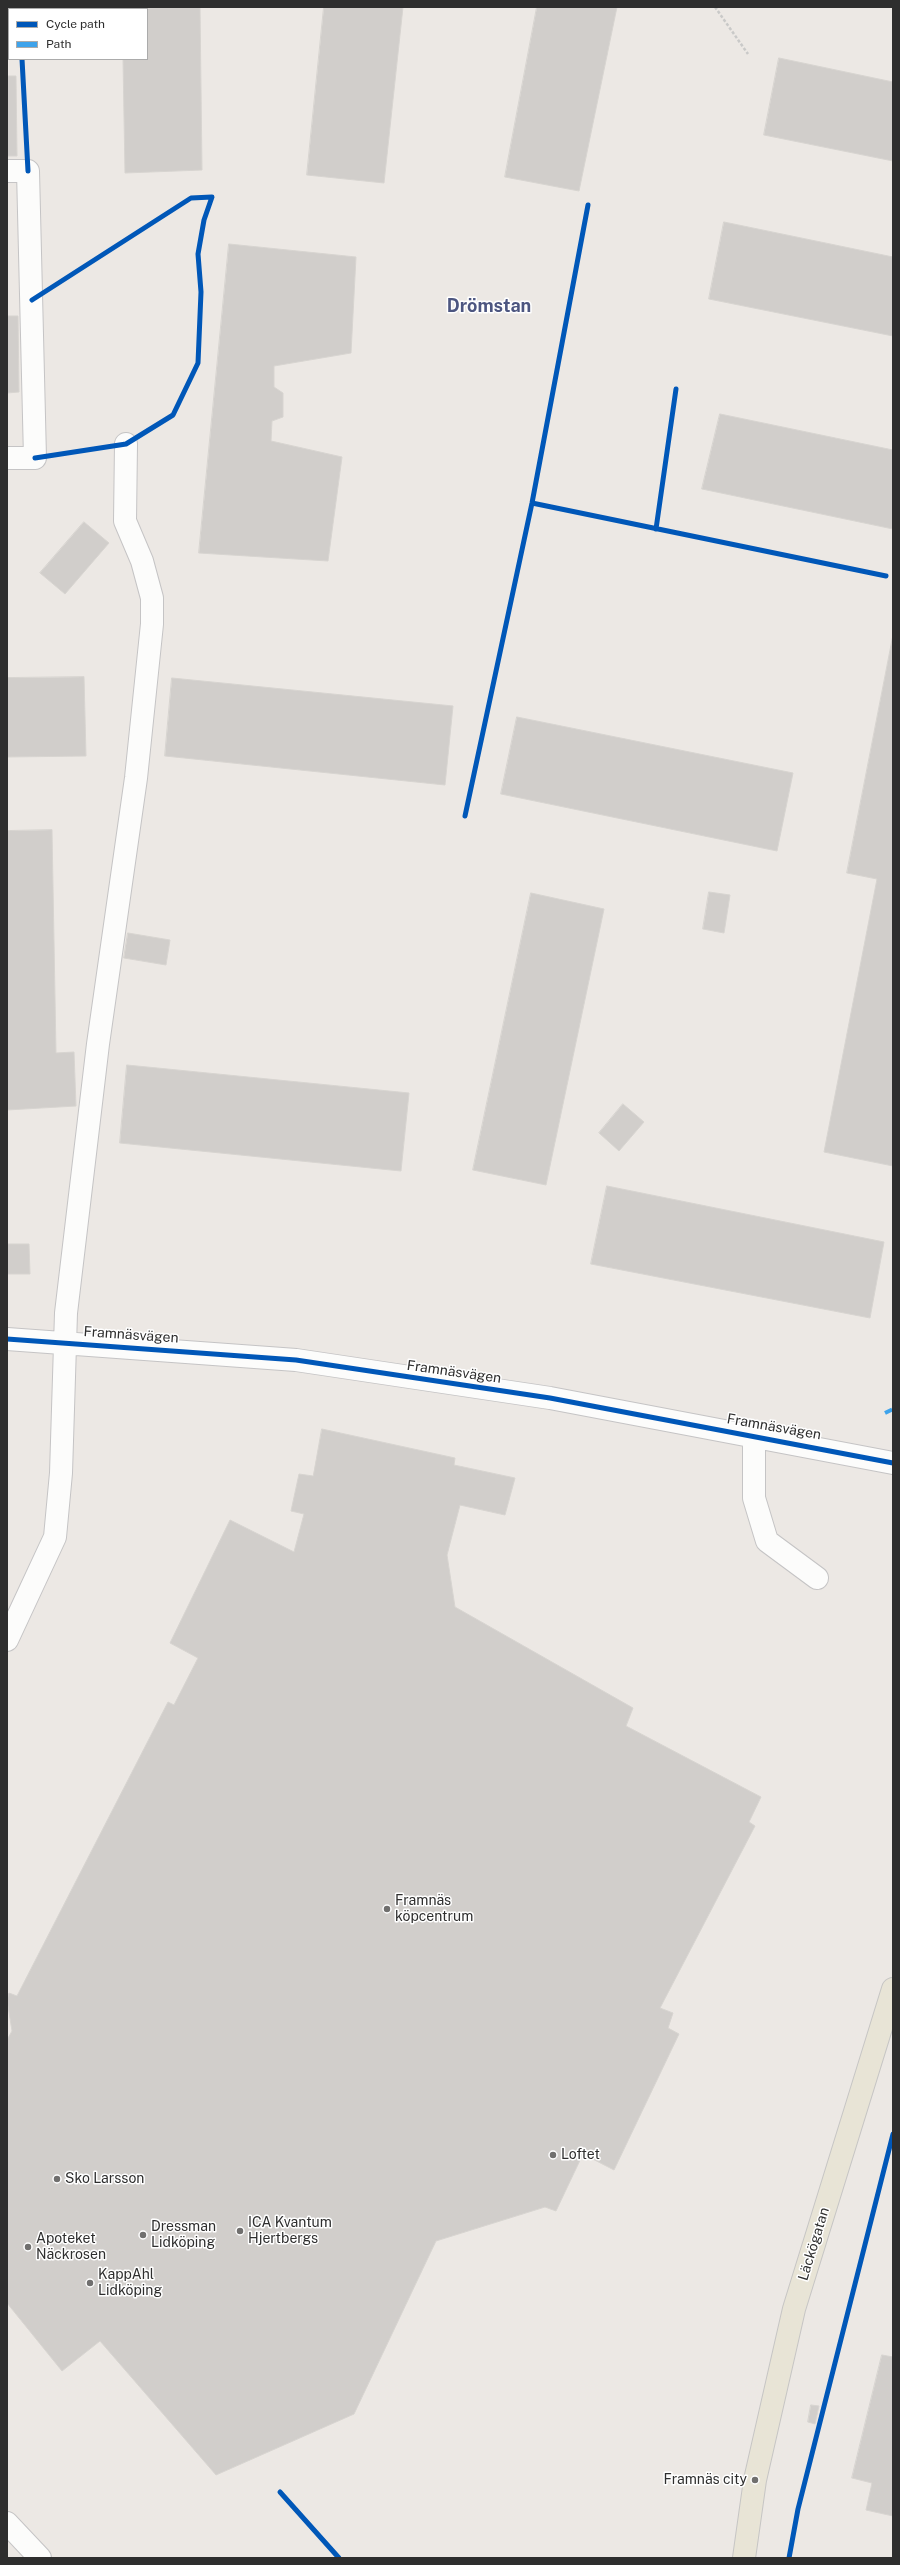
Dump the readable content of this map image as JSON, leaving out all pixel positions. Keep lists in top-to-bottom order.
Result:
{
  "streets": {
    "main road": ["Läckögatan"],
    "street": ["Framnäsvägen"]
  },
  "districts": ["Drömstan"],
  "places": [
    "Framnäs köpcentrum",
    "Loftet",
    "Sko Larsson",
    "ICA Kvantum Hjertbergs",
    "Dressman Lidköping",
    "Apoteket Näckrosen",
    "KappAhl Lidköping",
    "Framnäs city"
  ],
  "legend": ["Cycle path", "Path"]
}
